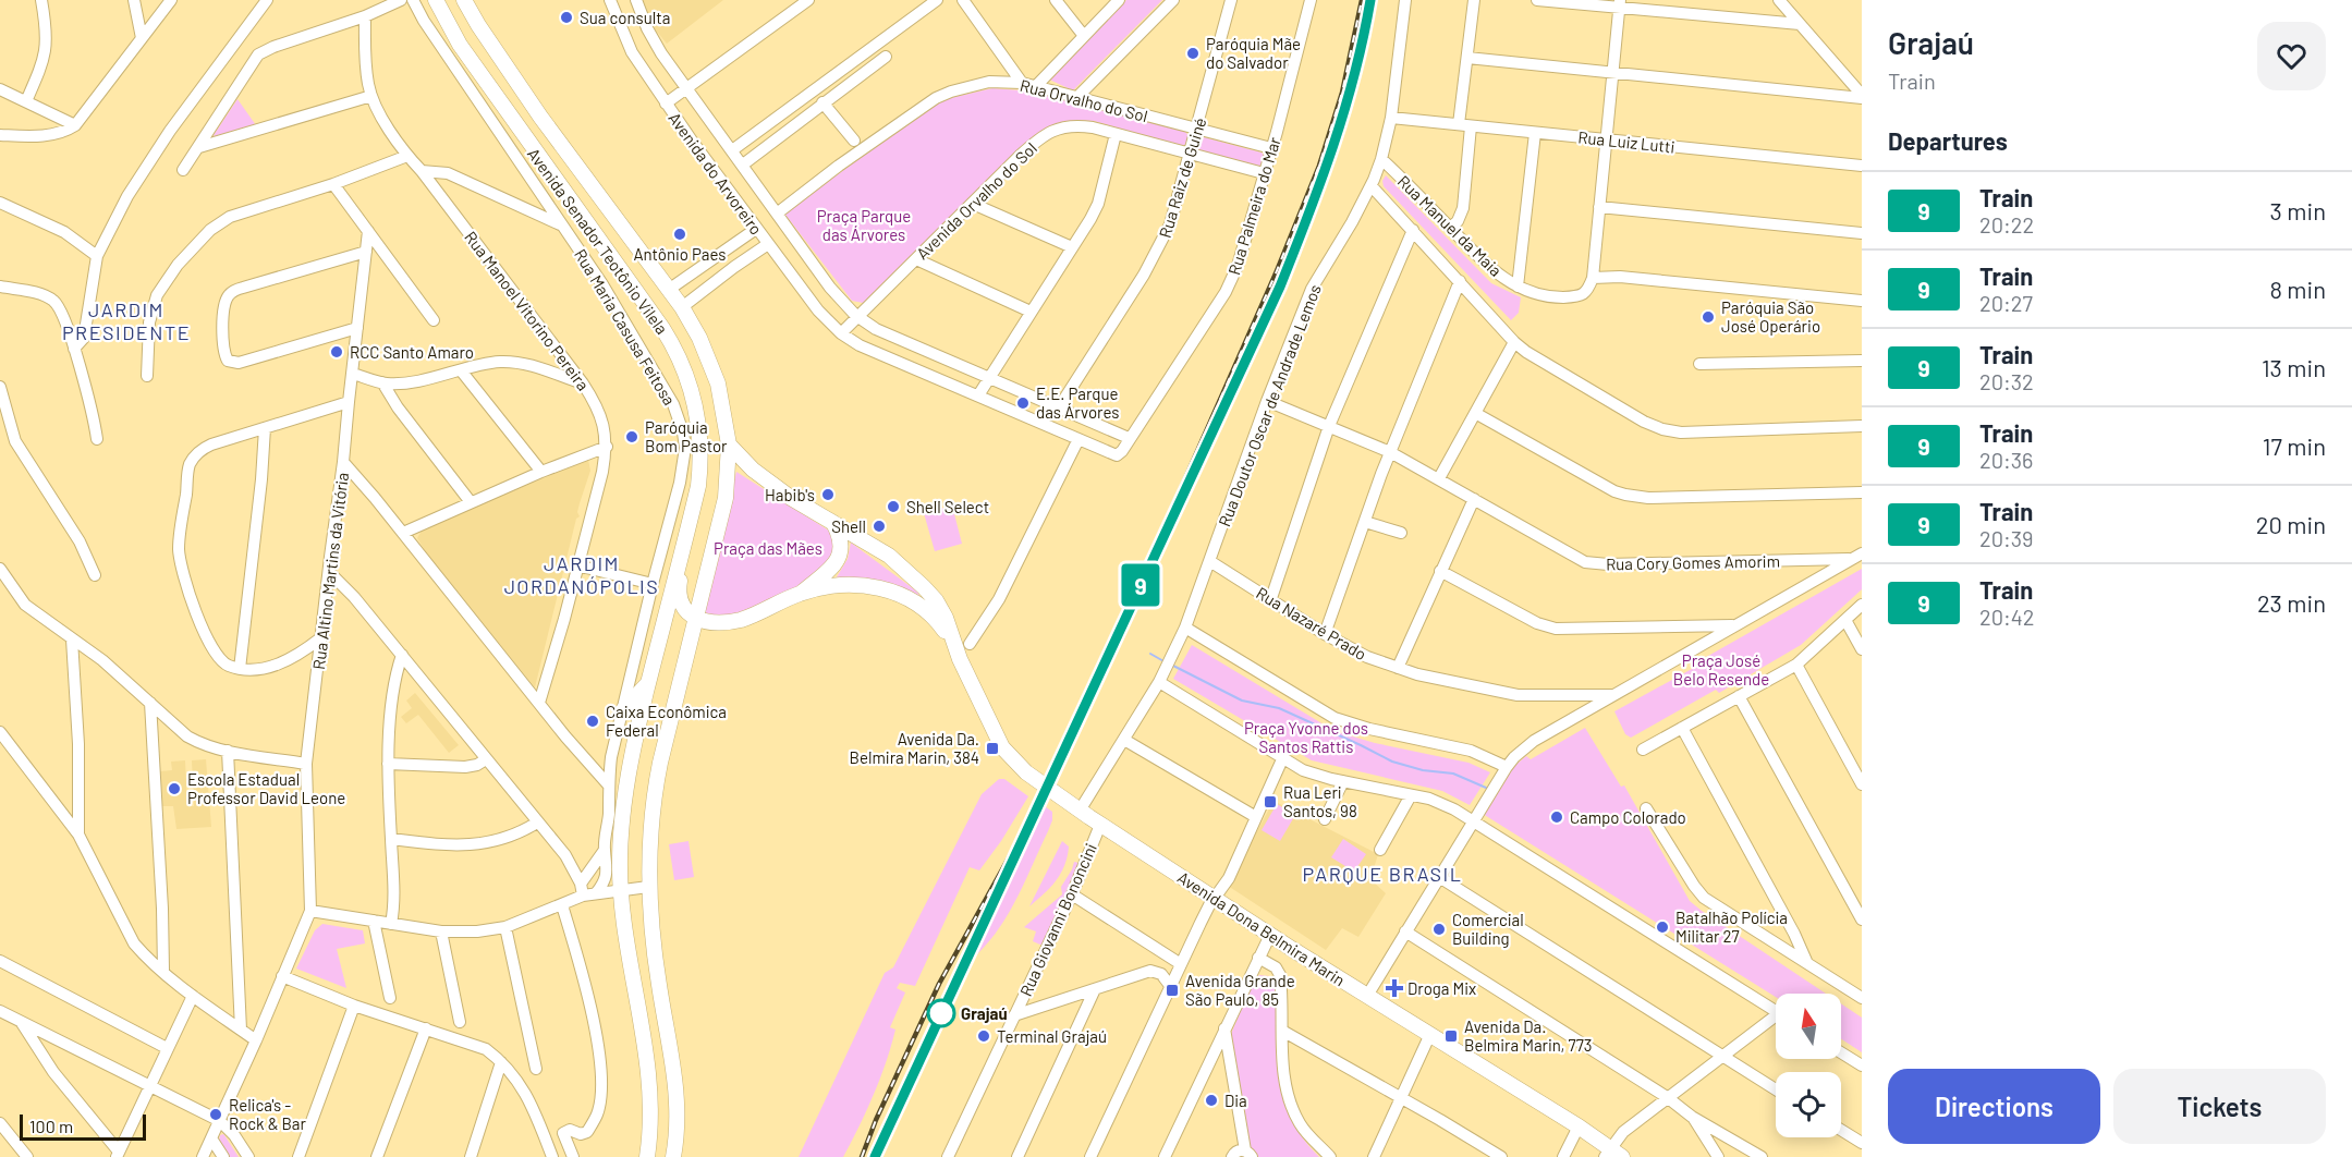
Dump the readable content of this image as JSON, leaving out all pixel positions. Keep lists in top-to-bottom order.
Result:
{
  "streets": {
    "main road": ["Avenida Senador Teotônio Vilela", "Avenida Dona Belmira Marin"],
    "street": [
      "Rua Orvalho do Sol",
      "Rua Luiz Lutti",
      "Avenida do Arvoreiro",
      "Rua Raiz de Guiné",
      "Avenida Orvalho do Sol",
      "Rua Palmeira do Mar",
      "Rua Manuel da Maia",
      "Rua Manoel Vitorino Pereira",
      "Rua Maria Casusa Feitosa",
      "Rua Doutor Oscar de Andrade Lemos",
      "Rua Cory Gomes Amorim",
      "Rua Altino Martins da Vitória",
      "Rua Nazaré Prado",
      "Rua Giovanni Bononcini"
    ]
  },
  "crossings": [
    ["Rua Orvalho do Sol", "Avenida do Arvoreiro"],
    ["Rua Orvalho do Sol", "Rua Raiz de Guiné"],
    ["Rua Orvalho do Sol", "Rua Palmeira do Mar"],
    ["Rua Luiz Lutti", "Rua Doutor Oscar de Andrade Lemos"],
    ["Avenida do Arvoreiro", "Rua Raiz de Guiné"],
    ["Avenida do Arvoreiro", "Avenida Orvalho do Sol"],
    ["Avenida do Arvoreiro", "Rua Palmeira do Mar"],
    ["Rua Raiz de Guiné", "Avenida Orvalho do Sol"],
    ["Avenida Orvalho do Sol", "Rua Palmeira do Mar"],
    ["Rua Manuel da Maia", "Rua Doutor Oscar de Andrade Lemos"],
    ["Avenida Senador Teotônio Vilela", "Avenida Dona Belmira Marin"],
    ["Rua Doutor Oscar de Andrade Lemos", "Rua Cory Gomes Amorim"],
    ["Rua Doutor Oscar de Andrade Lemos", "Rua Nazaré Prado"],
    ["Rua Doutor Oscar de Andrade Lemos", "Avenida Dona Belmira Marin"],
    ["Rua Giovanni Bononcini", "Avenida Dona Belmira Marin"]
  ],
  "districts": ["JARDIM PRESIDENTE", "JARDIM JORDANÓPOLIS", "PARQUE BRASIL"],
  "parks": [
    "Praça Parque das Árvores",
    "Praça das Mães",
    "Praça José Belo Resende",
    "Praça Yvonne dos Santos Rattis"
  ],
  "places": {
    "other": [
      "Sua consulta",
      "Paróquia Mãe do Salvador",
      "Antônio Paes",
      "Paróquia São José Operário",
      "RCC Santo Amaro",
      "E.E. Parque das Árvores",
      "Paróquia Bom Pastor",
      "Habib's",
      "Shell Select",
      "Shell",
      "Caixa Econômica Federal",
      "Escola Estadual Professor David Leone",
      "Campo Colorado",
      "Batalhão Polícia Militar 27",
      "Comercial Building",
      "Grajaú",
      "Terminal Grajaú",
      "Dia",
      "Relica's - Rock & Bar"
    ],
    "transit": [
      "Avenida Da. Belmira Marin, 384",
      "Rua Leri Santos, 98",
      "Avenida Grande São Paulo, 85",
      "Avenida Da. Belmira Marin, 773"
    ],
    "health": ["Droga Mix"]
  },
  "scale_bar": "100 m",
  "north": "top",
  "page": {
    "on_map": "9",
    "heading": [
      ["Grajaú", "Train"],
      "Departures"
    ],
    "list": [
      {
        "mark": "9",
        "name": "Train",
        "note": "20:22",
        "value": "3 min"
      },
      {
        "mark": "9",
        "name": "Train",
        "note": "20:27",
        "value": "8 min"
      },
      {
        "mark": "9",
        "name": "Train",
        "note": "20:32",
        "value": "13 min"
      },
      {
        "mark": "9",
        "name": "Train",
        "note": "20:36",
        "value": "17 min"
      },
      {
        "mark": "9",
        "name": "Train",
        "note": "20:39",
        "value": "20 min"
      },
      {
        "mark": "9",
        "name": "Train",
        "note": "20:42",
        "value": "23 min"
      }
    ],
    "buttons": ["Directions", "Tickets"],
    "scale": "100 m"
  }
}
